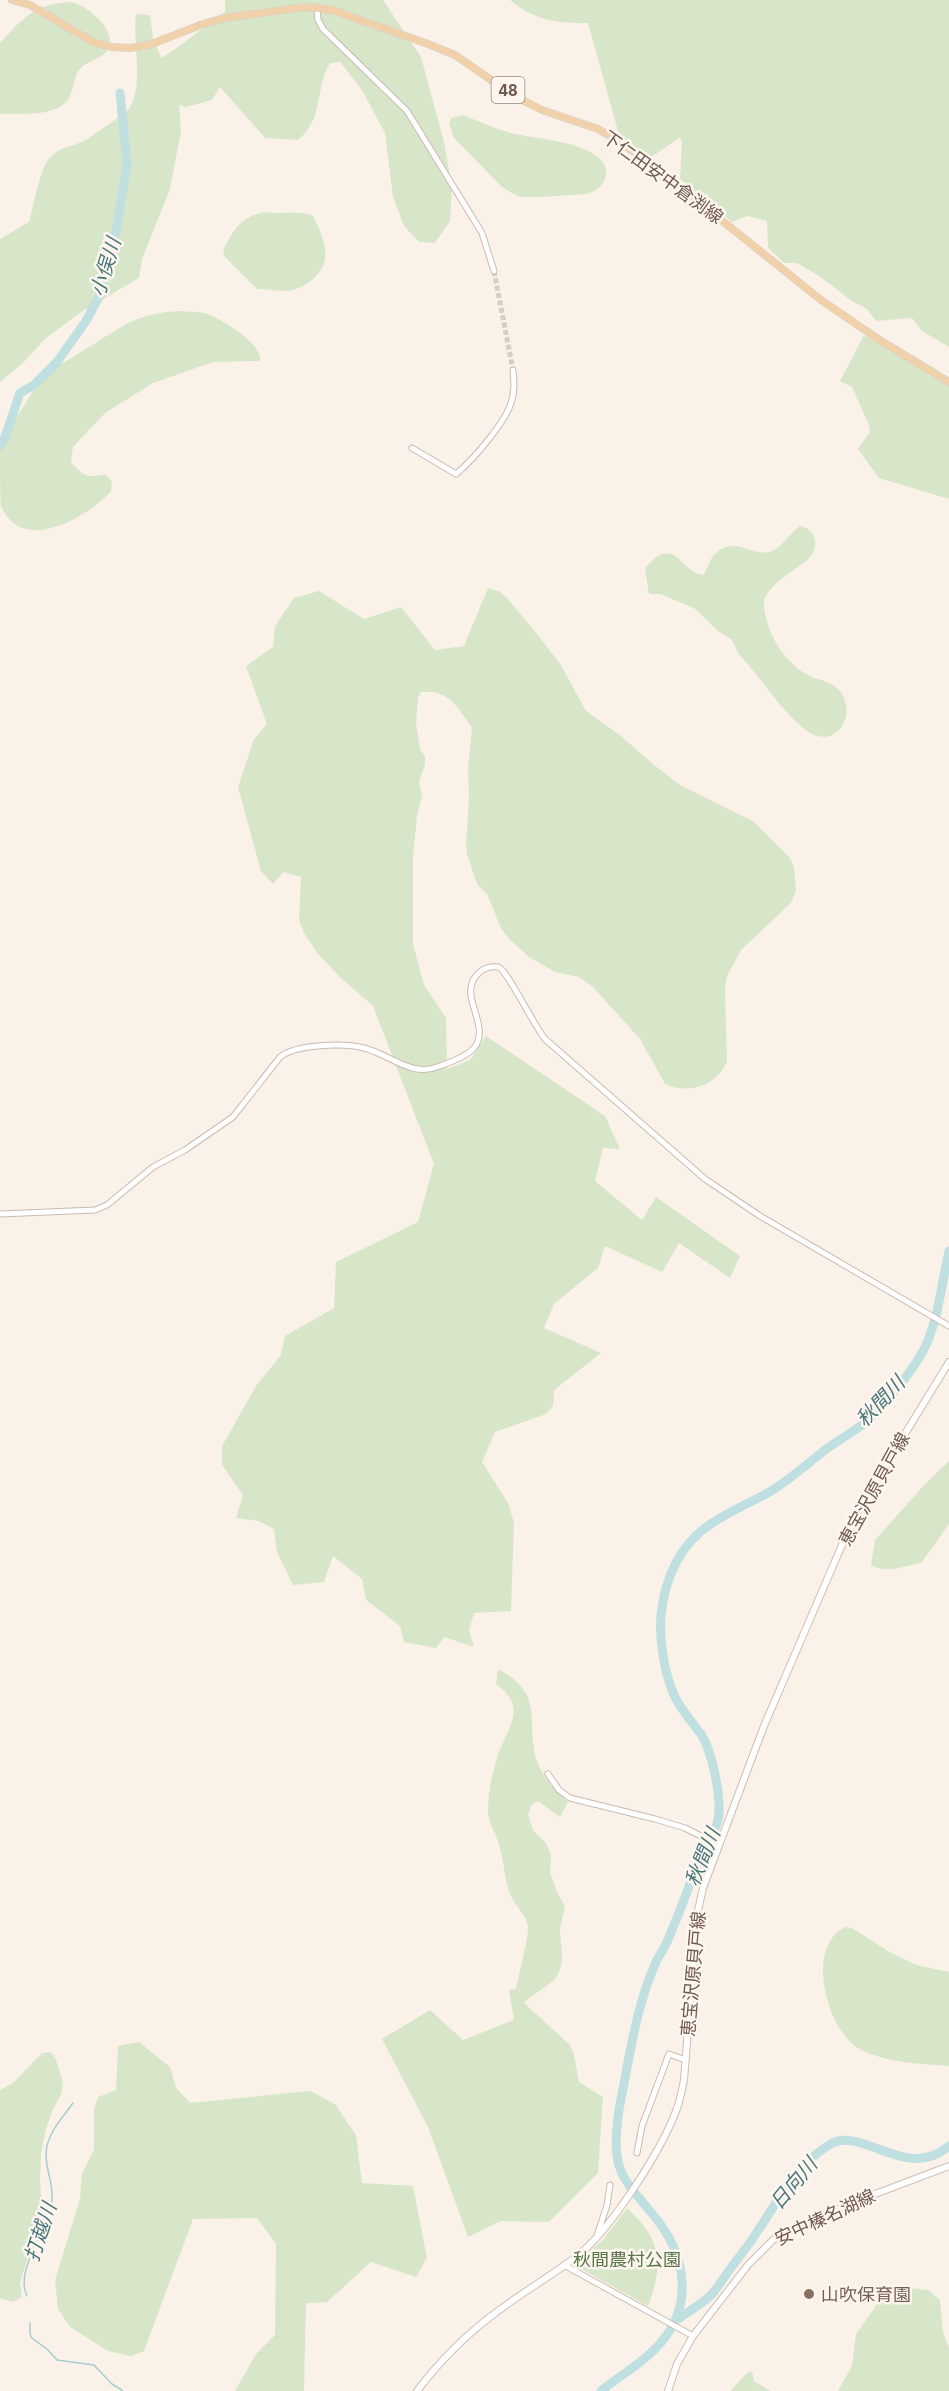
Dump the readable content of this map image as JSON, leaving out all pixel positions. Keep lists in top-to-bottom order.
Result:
{
  "streets": {
    "main road": [
      "48",
      "下仁田安中倉渕線",
      "恵宝沢原貝戸線",
      "安中榛名湖線"
    ]
  },
  "water": [
    "小俣川",
    "秋間川",
    "日向川",
    "打越川"
  ],
  "parks": ["秋間農村公園"],
  "places": ["山吹保育園"]
}
